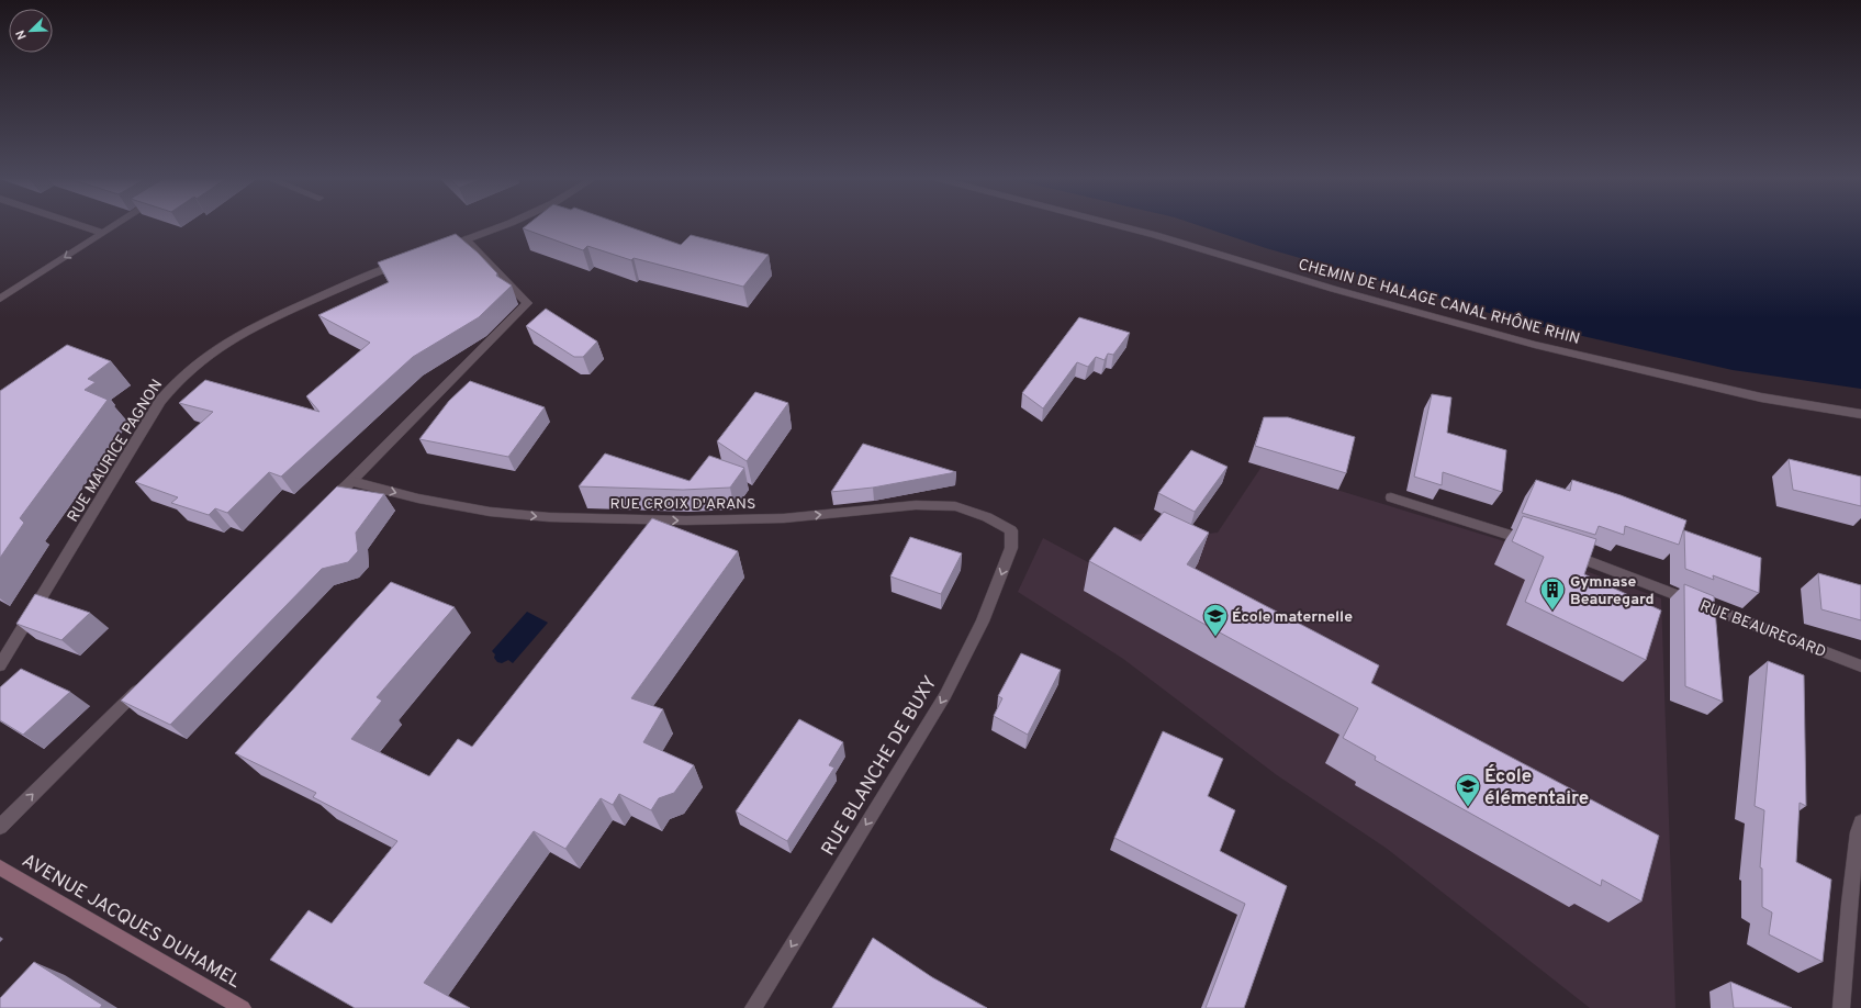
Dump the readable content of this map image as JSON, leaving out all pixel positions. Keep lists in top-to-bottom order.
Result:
{
  "streets": {
    "main road": ["AVENUE JACQUES DUHAMEL"],
    "street": [
      "CHEMIN DE HALAGE CANAL RHÔNE RHIN",
      "RUE MAURICE PAGNON",
      "RUE CROIX D'ARANS",
      "RUE BEAUREGARD",
      "RUE BLANCHE DE BUXY"
    ]
  },
  "crossings": [
    ["RUE CROIX D'ARANS", "RUE BLANCHE DE BUXY"]
  ],
  "one_way": ["RUE CROIX D'ARANS", "RUE BLANCHE DE BUXY"],
  "places": {
    "building": ["Gymnase Beauregard"],
    "school or university": ["École maternelle", "École élémentaire"]
  },
  "north": "bottom left"
}
